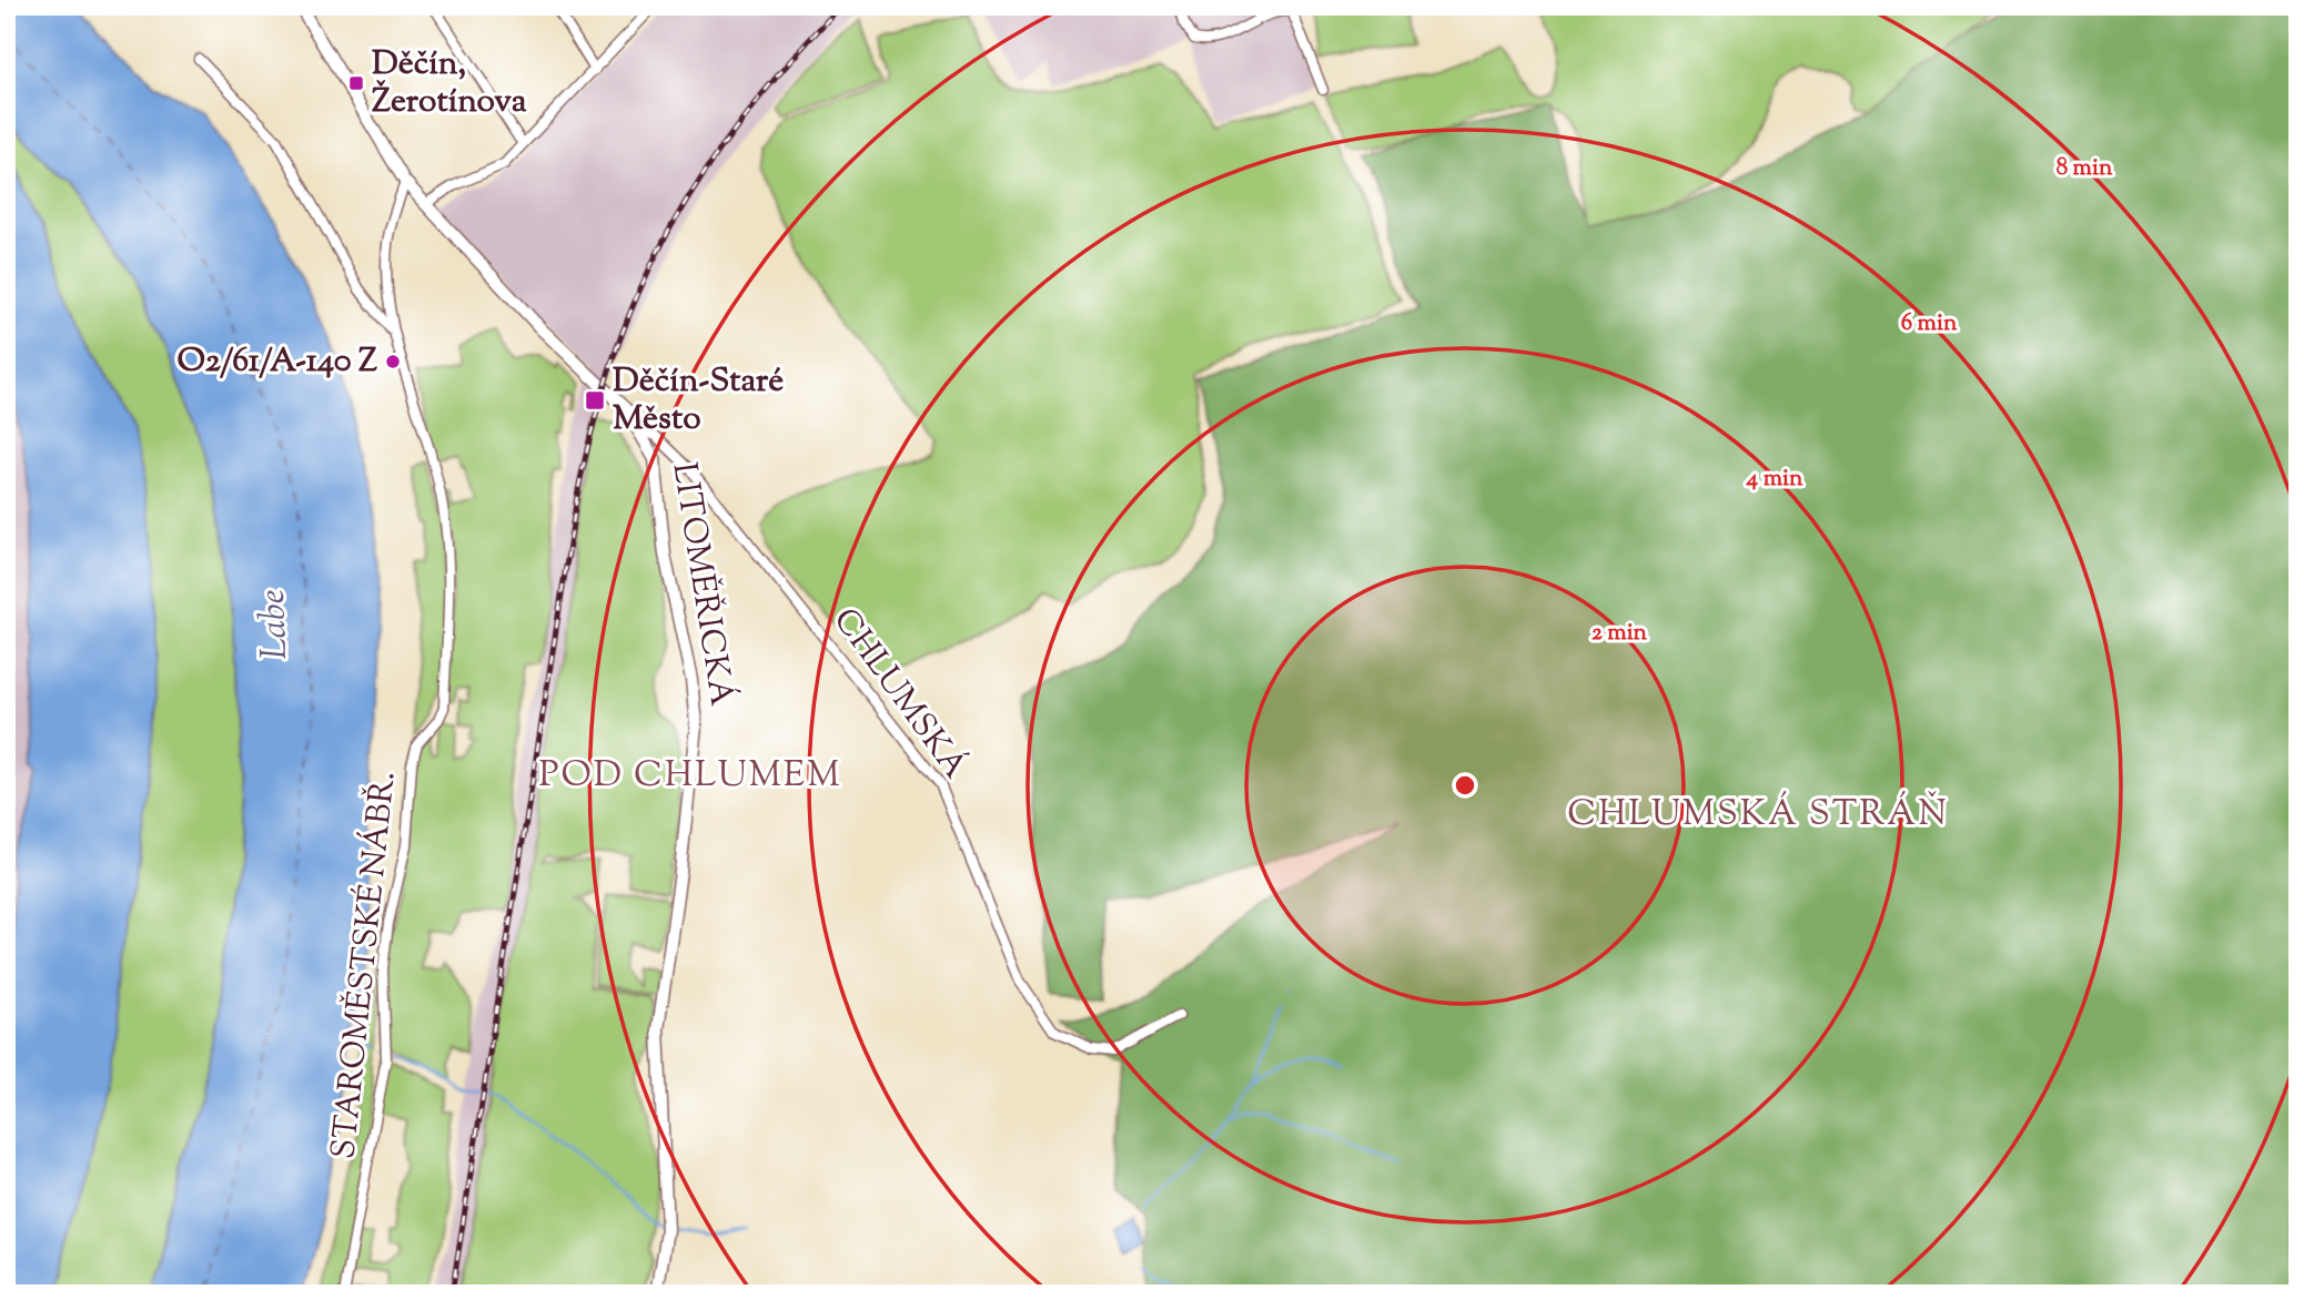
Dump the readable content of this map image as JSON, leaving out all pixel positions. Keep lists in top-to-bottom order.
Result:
{
  "streets": {
    "main road": ["LITOMĚŘICKÁ"],
    "street": ["CHLUMSKÁ", "STAROMĚSTSKÉ NÁBŘ."]
  },
  "crossings": [
    ["LITOMĚŘICKÁ", "CHLUMSKÁ"],
    ["LITOMĚŘICKÁ", "STAROMĚSTSKÉ NÁBŘ."]
  ],
  "districts": ["POD CHLUMEM", "CHLUMSKÁ STRÁŇ"],
  "water": ["Labe"],
  "places": {
    "transit": ["Děčín, Žerotínova", "Děčín-Staré Město"],
    "other": ["O2/61/A-140 Z"]
  },
  "rings": [
    "8 min",
    "6 min",
    "4 min",
    "2 min"
  ]
}
